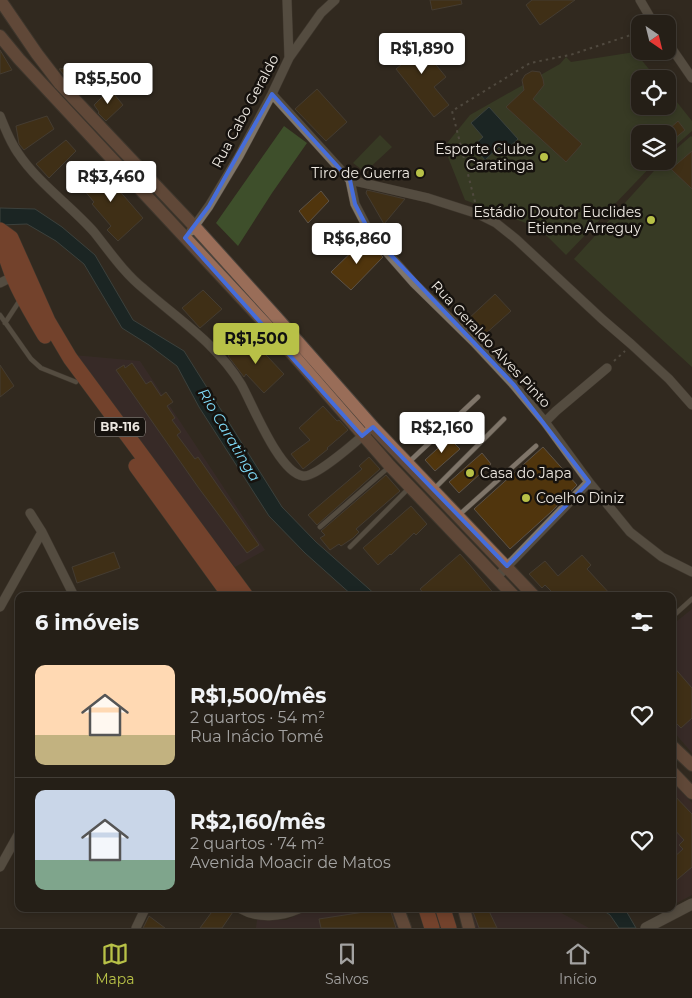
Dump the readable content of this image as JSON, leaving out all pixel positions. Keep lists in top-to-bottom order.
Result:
{
  "streets": {
    "highway": ["BR-116"],
    "street": ["Rua Cabo Geraldo", "Rua Geraldo Alves Pinto"]
  },
  "water": ["Rio Caratinga"],
  "places": [
    "Esporte Clube Caratinga",
    "Tiro de Guerra",
    "Estádio Doutor Euclides Etienne Arreguy",
    "Casa do Japa",
    "Coelho Diniz"
  ],
  "north": "bottom right",
  "page": {
    "price": [
      "R$1,890",
      "R$5,500",
      "R$3,460",
      "R$6,860",
      "R$1,500",
      "R$2,160"
    ],
    "heading": "6 imóveis",
    "list": [
      {
        "name": "R$1,500/mês",
        "note": "2 quartos · 54 m² · Rua Inácio Tomé"
      },
      {
        "name": "R$2,160/mês",
        "note": "2 quartos · 74 m² · Avenida Moacir de Matos"
      }
    ],
    "tabs": ["Mapa", "Salvos", "Início"]
  }
}
